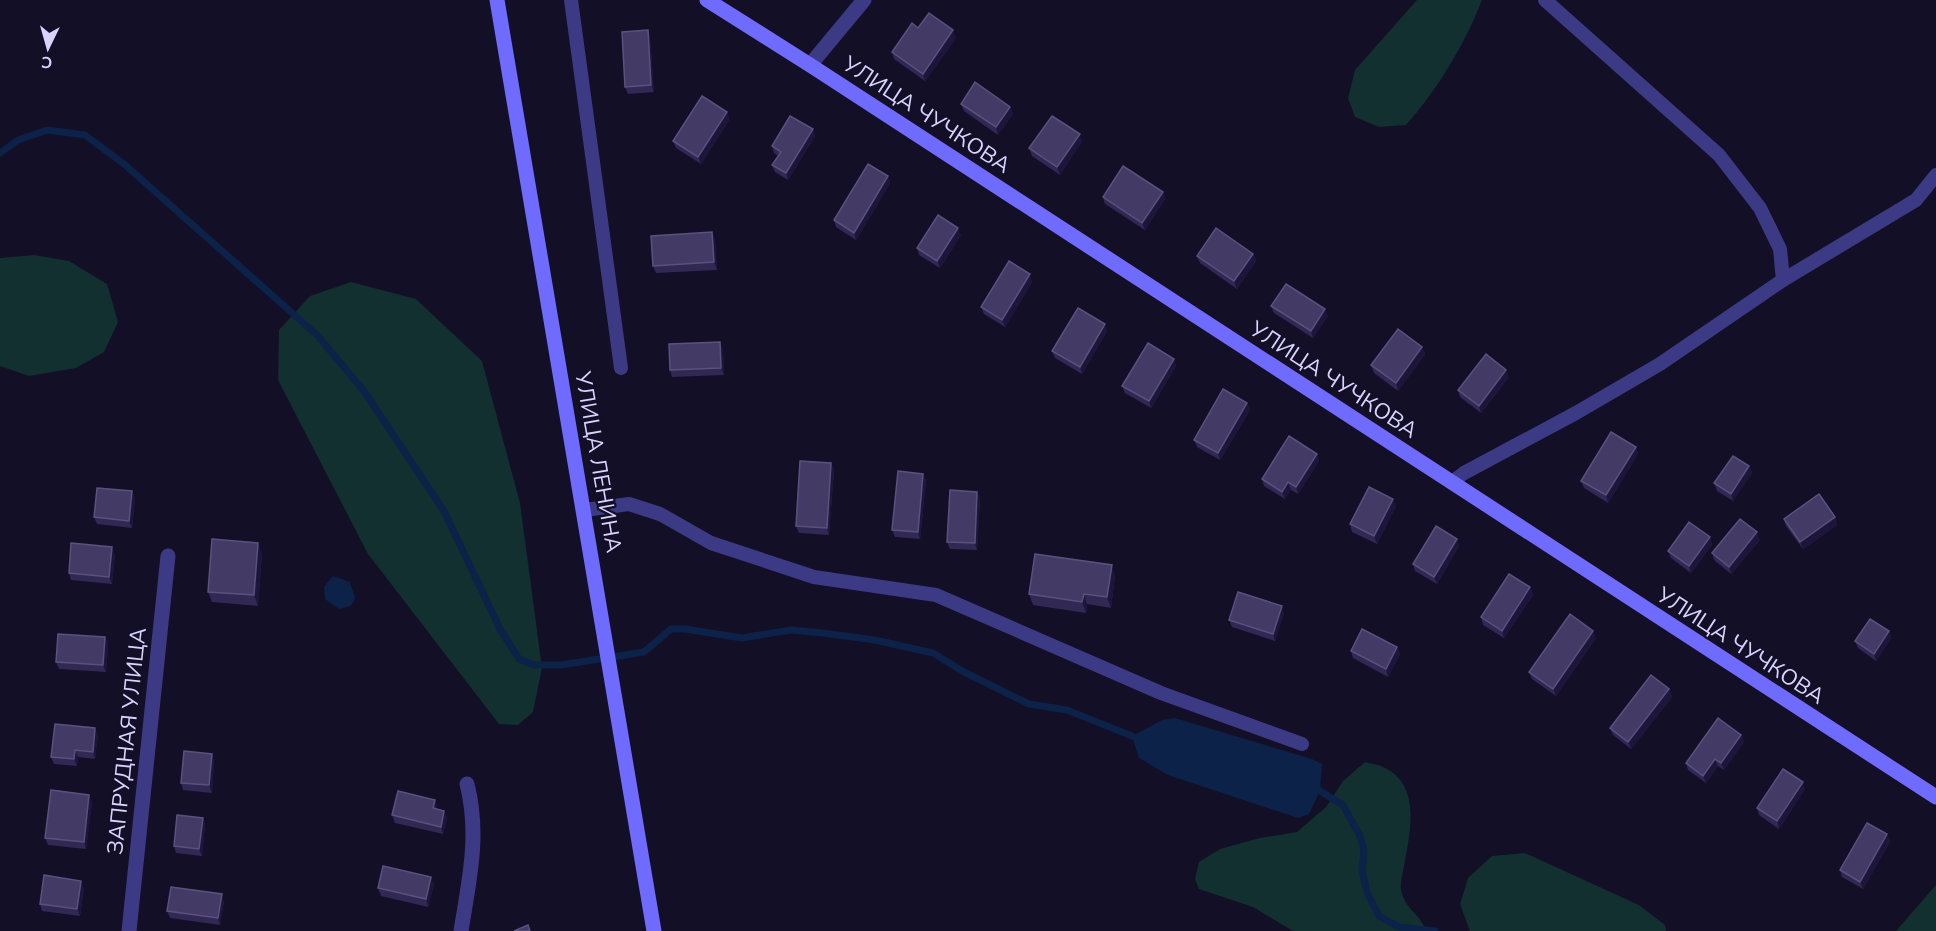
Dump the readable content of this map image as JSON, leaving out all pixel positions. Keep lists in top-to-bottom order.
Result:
{
  "streets": {
    "street": ["УЛИЦА ЧУЧКОВА", "УЛИЦА ЛЕНИНА", "ЗАПРУДНАЯ УЛИЦА"]
  },
  "north": "bottom"
}
